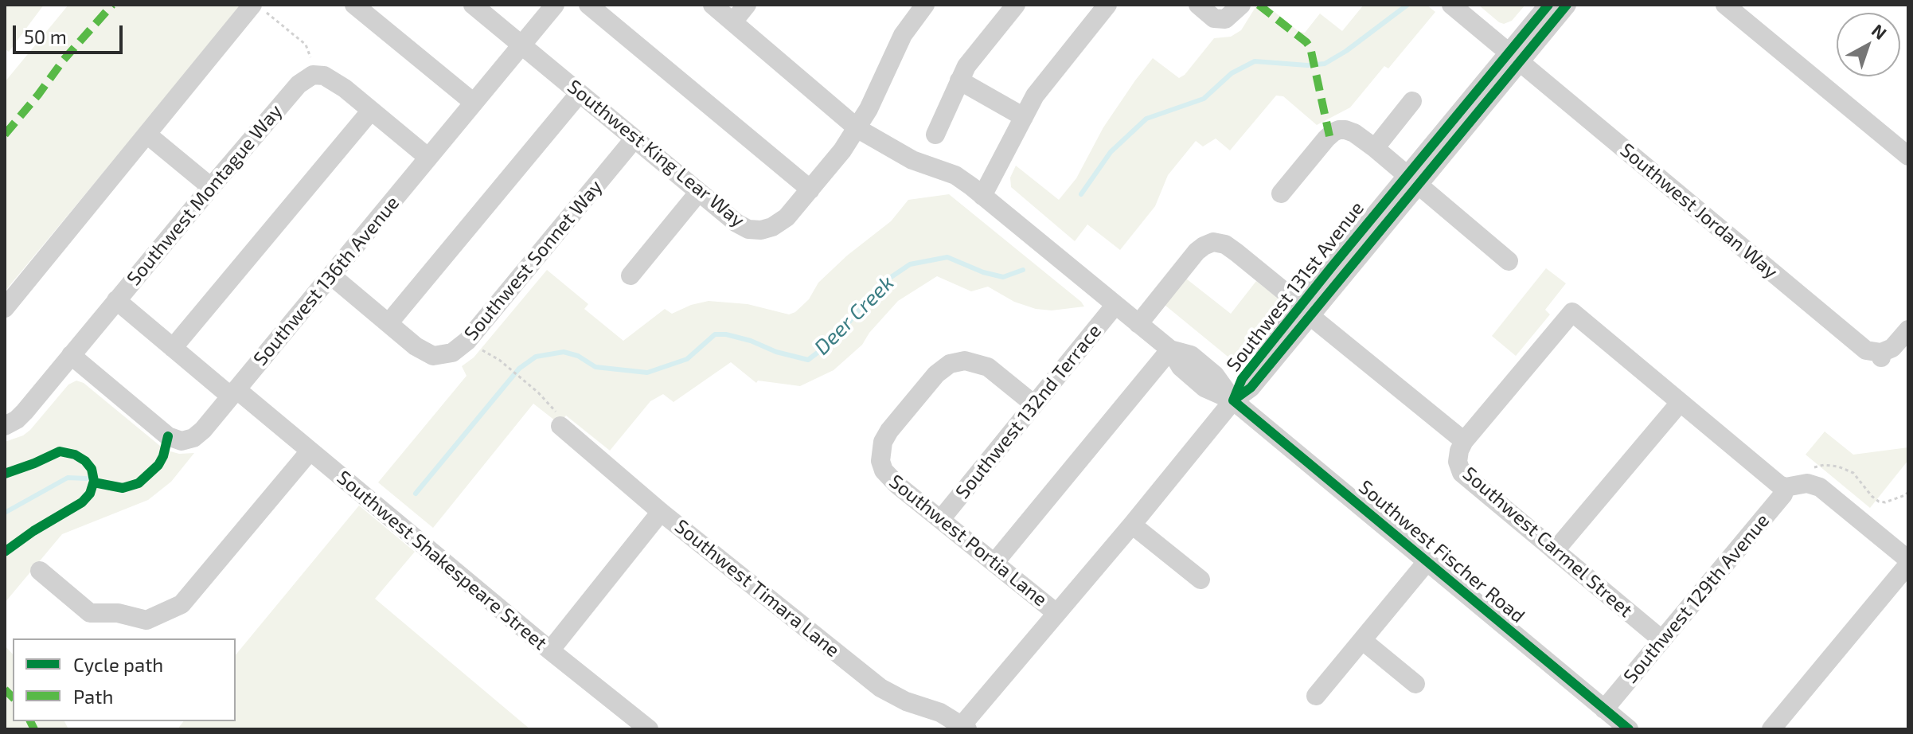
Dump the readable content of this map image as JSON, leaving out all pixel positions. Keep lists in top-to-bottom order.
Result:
{
  "streets": {
    "street": [
      "Southwest King Lear Way",
      "Southwest Montague Way",
      "Southwest Jordan Way",
      "Southwest Sonnet Way",
      "Southwest 136th Avenue",
      "Southwest 131st Avenue",
      "Southwest 132nd Terrace",
      "Southwest Portia Lane",
      "Southwest Carmel Street",
      "Southwest Fischer Road",
      "Southwest Shakespeare Street",
      "Southwest Timara Lane",
      "Southwest 129th Avenue"
    ]
  },
  "crossings": [
    ["Southwest King Lear Way", "Southwest Sonnet Way"],
    ["Southwest King Lear Way", "Southwest 136th Avenue"],
    ["Southwest King Lear Way", "Southwest Fischer Road"],
    ["Southwest Montague Way", "Southwest 136th Avenue"],
    ["Southwest Montague Way", "Southwest Shakespeare Street"],
    ["Southwest Jordan Way", "Southwest 131st Avenue"],
    ["Southwest Sonnet Way", "Southwest 136th Avenue"],
    ["Southwest 136th Avenue", "Southwest Shakespeare Street"],
    ["Southwest 131st Avenue", "Southwest Portia Lane"],
    ["Southwest 131st Avenue", "Southwest Carmel Street"],
    ["Southwest 131st Avenue", "Southwest Fischer Road"],
    ["Southwest 131st Avenue", "Southwest Timara Lane"],
    ["Southwest 132nd Terrace", "Southwest Portia Lane"],
    ["Southwest 132nd Terrace", "Southwest Fischer Road"],
    ["Southwest Carmel Street", "Southwest Fischer Road"],
    ["Southwest Carmel Street", "Southwest 129th Avenue"],
    ["Southwest Fischer Road", "Southwest 129th Avenue"]
  ],
  "water": ["Deer Creek"],
  "legend": ["Cycle path", "Path"],
  "scale_bar": "50 m",
  "north": "top right"
}
